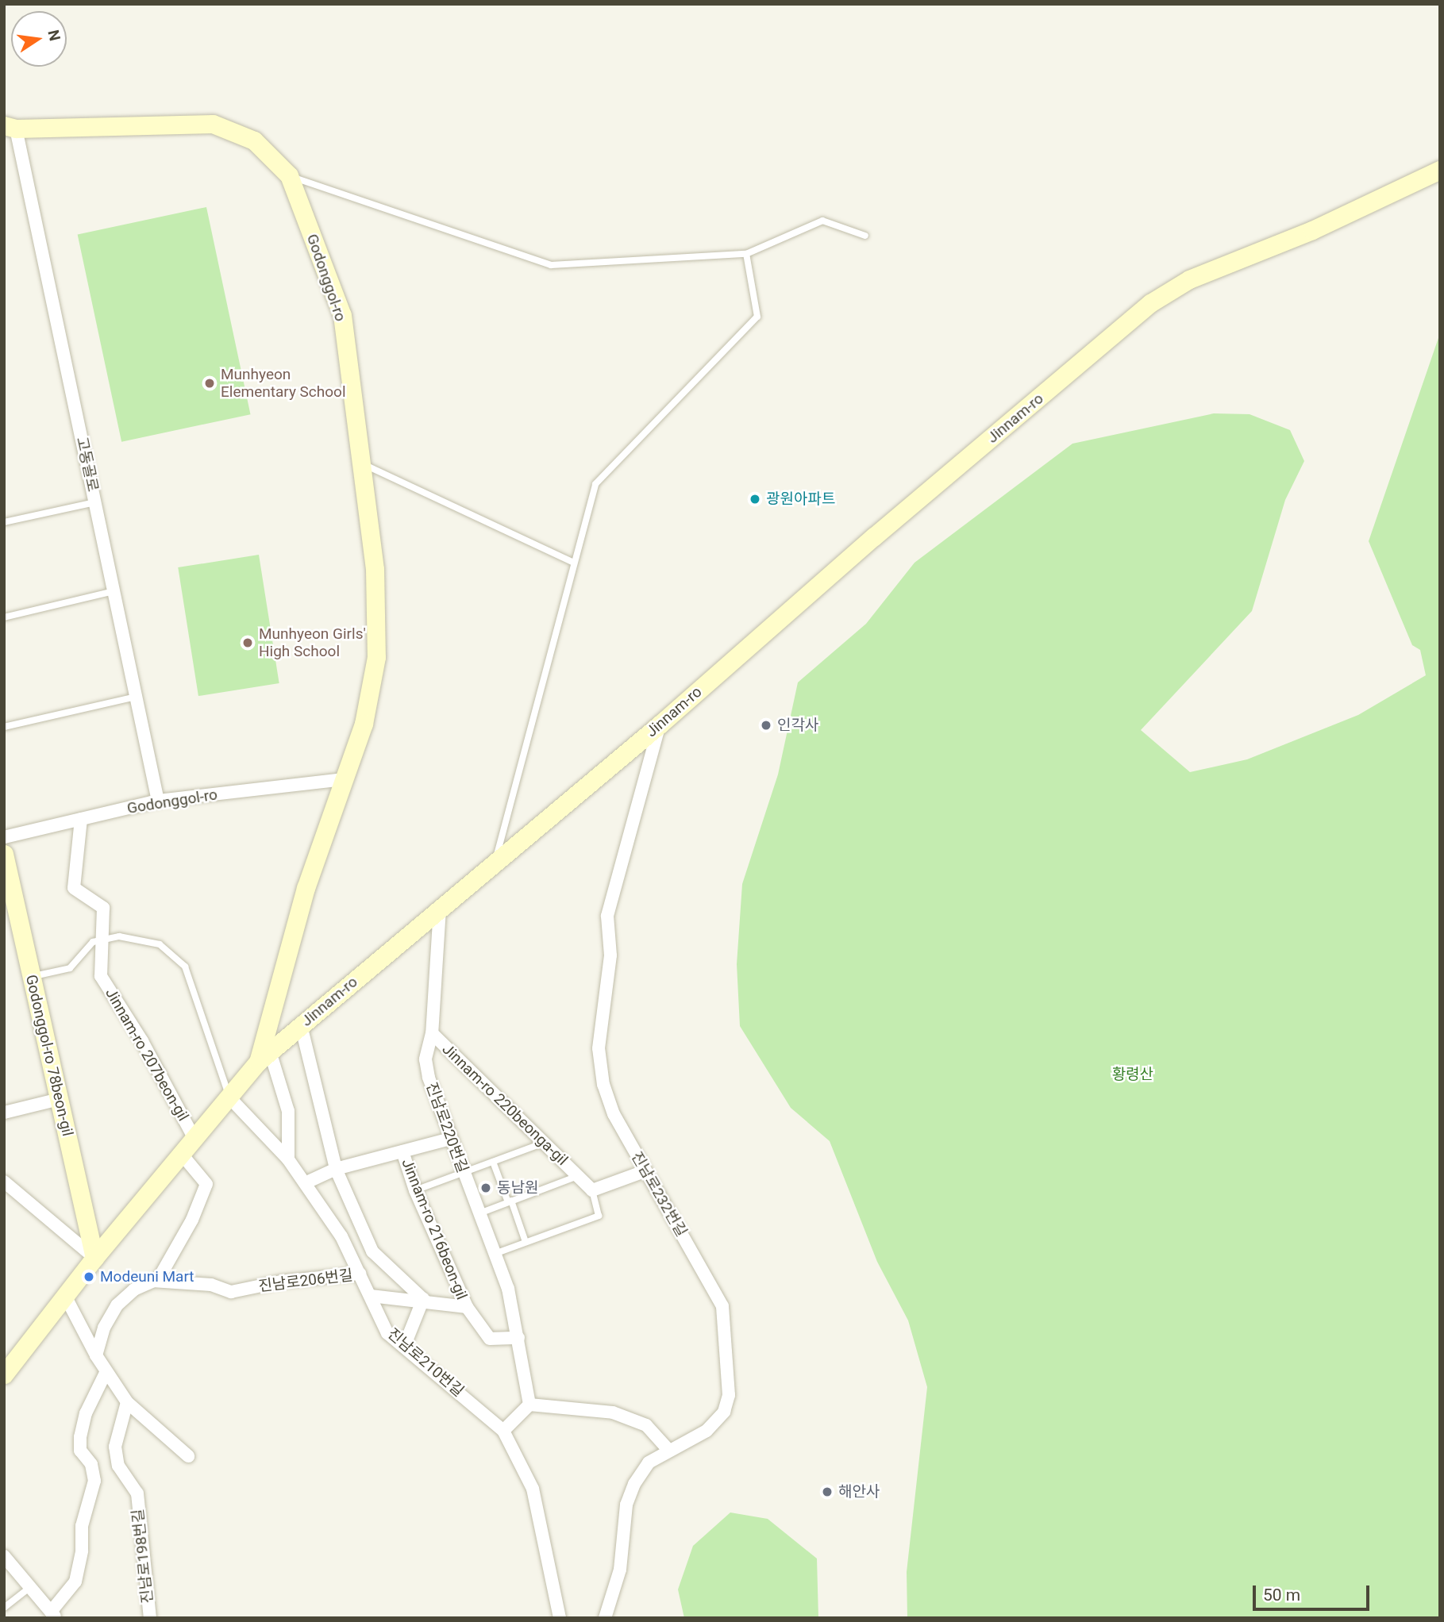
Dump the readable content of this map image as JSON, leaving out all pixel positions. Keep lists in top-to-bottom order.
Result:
{
  "streets": {
    "main road": ["Godonggol-ro", "Jinnam-ro", "Godonggol-ro 78beon-gil"],
    "street": [
      "고동골로",
      "Jinnam-ro 207beon-gil",
      "Jinnam-ro 220beonga-gil",
      "진남로220번길",
      "진남로232번길",
      "Jinnam-ro 216beon-gil",
      "진남로206번길",
      "진남로210번길",
      "진남로198번길"
    ]
  },
  "crossings": [
    ["Godonggol-ro", "Jinnam-ro"],
    ["Godonggol-ro", "고동골로"],
    ["Godonggol-ro", "Jinnam-ro 207beon-gil"],
    ["Jinnam-ro", "Jinnam-ro 207beon-gil"],
    ["Jinnam-ro", "Godonggol-ro 78beon-gil"],
    ["Jinnam-ro", "진남로220번길"],
    ["Jinnam-ro", "진남로232번길"],
    ["Jinnam-ro", "진남로210번길"],
    ["Jinnam-ro 220beonga-gil", "진남로220번길"],
    ["진남로220번길", "Jinnam-ro 216beon-gil"],
    ["진남로206번길", "진남로210번길"]
  ],
  "parks": ["황령산"],
  "places": [
    "Munhyeon Elementary School",
    "광원아파트",
    "Munhyeon Girls' High School",
    "인각사",
    "동남원",
    "Modeuni Mart",
    "해안사"
  ],
  "scale_bar": "50 m",
  "north": "right"
}
